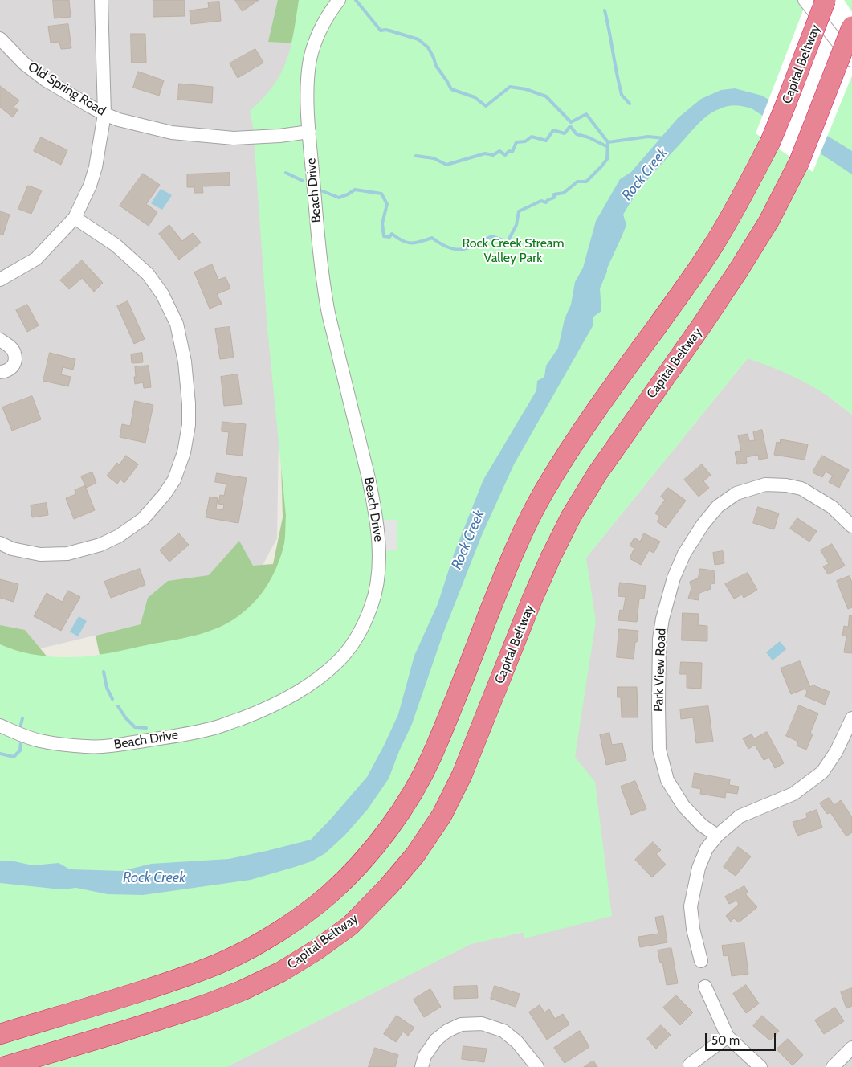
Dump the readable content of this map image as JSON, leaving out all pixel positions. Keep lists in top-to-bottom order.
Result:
{
  "streets": {
    "highway": ["Capital Beltway"],
    "street": ["Old Spring Road", "Beach Drive", "Park View Road"]
  },
  "crossings": [
    ["Old Spring Road", "Beach Drive"]
  ],
  "water": ["Rock Creek"],
  "parks": ["Rock Creek Stream Valley Park"],
  "scale_bar": "50 m"
}
